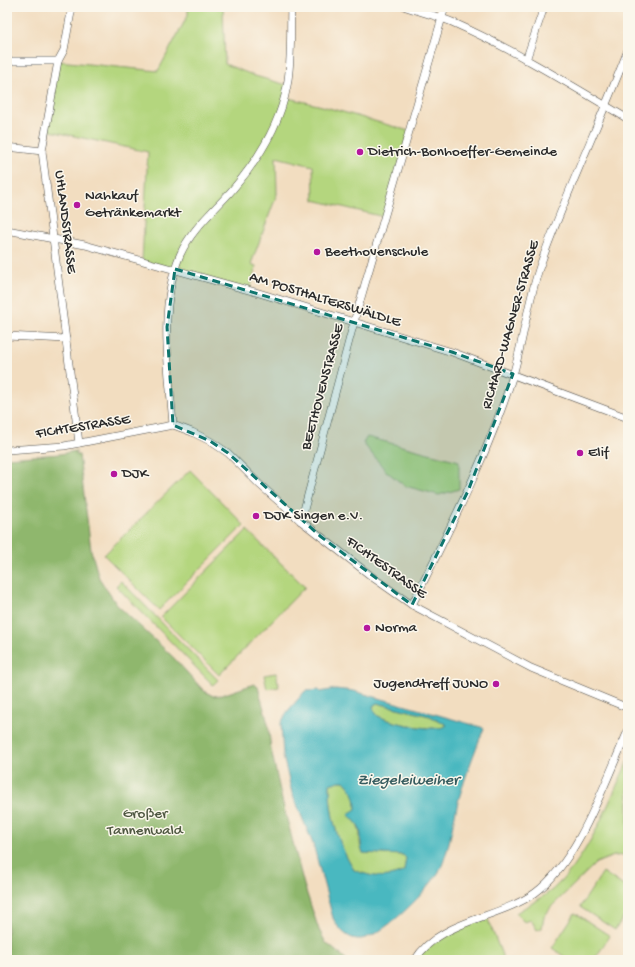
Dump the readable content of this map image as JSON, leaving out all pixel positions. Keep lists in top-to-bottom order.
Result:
{
  "streets": {
    "street": [
      "UHLANDSTRASSE",
      "AM POSTHALTERSWÄLDLE",
      "RICHARD-WAGNER-STRASSE",
      "BEETHOVENSTRASSE",
      "FICHTESTRASSE"
    ]
  },
  "crossings": [
    ["UHLANDSTRASSE", "AM POSTHALTERSWÄLDLE"],
    ["UHLANDSTRASSE", "FICHTESTRASSE"],
    ["AM POSTHALTERSWÄLDLE", "RICHARD-WAGNER-STRASSE"],
    ["AM POSTHALTERSWÄLDLE", "BEETHOVENSTRASSE"],
    ["RICHARD-WAGNER-STRASSE", "FICHTESTRASSE"],
    ["BEETHOVENSTRASSE", "FICHTESTRASSE"]
  ],
  "water": ["Ziegeleiweiher"],
  "parks": ["Großer Tannenwald"],
  "places": [
    "Dietrich-Bonhoeffer-Gemeinde",
    "Nahkauf Getränkemarkt",
    "Beethovenschule",
    "Elif",
    "DJK",
    "DJK Singen e.V.",
    "Norma",
    "Jugendtreff JUNO"
  ]
}
